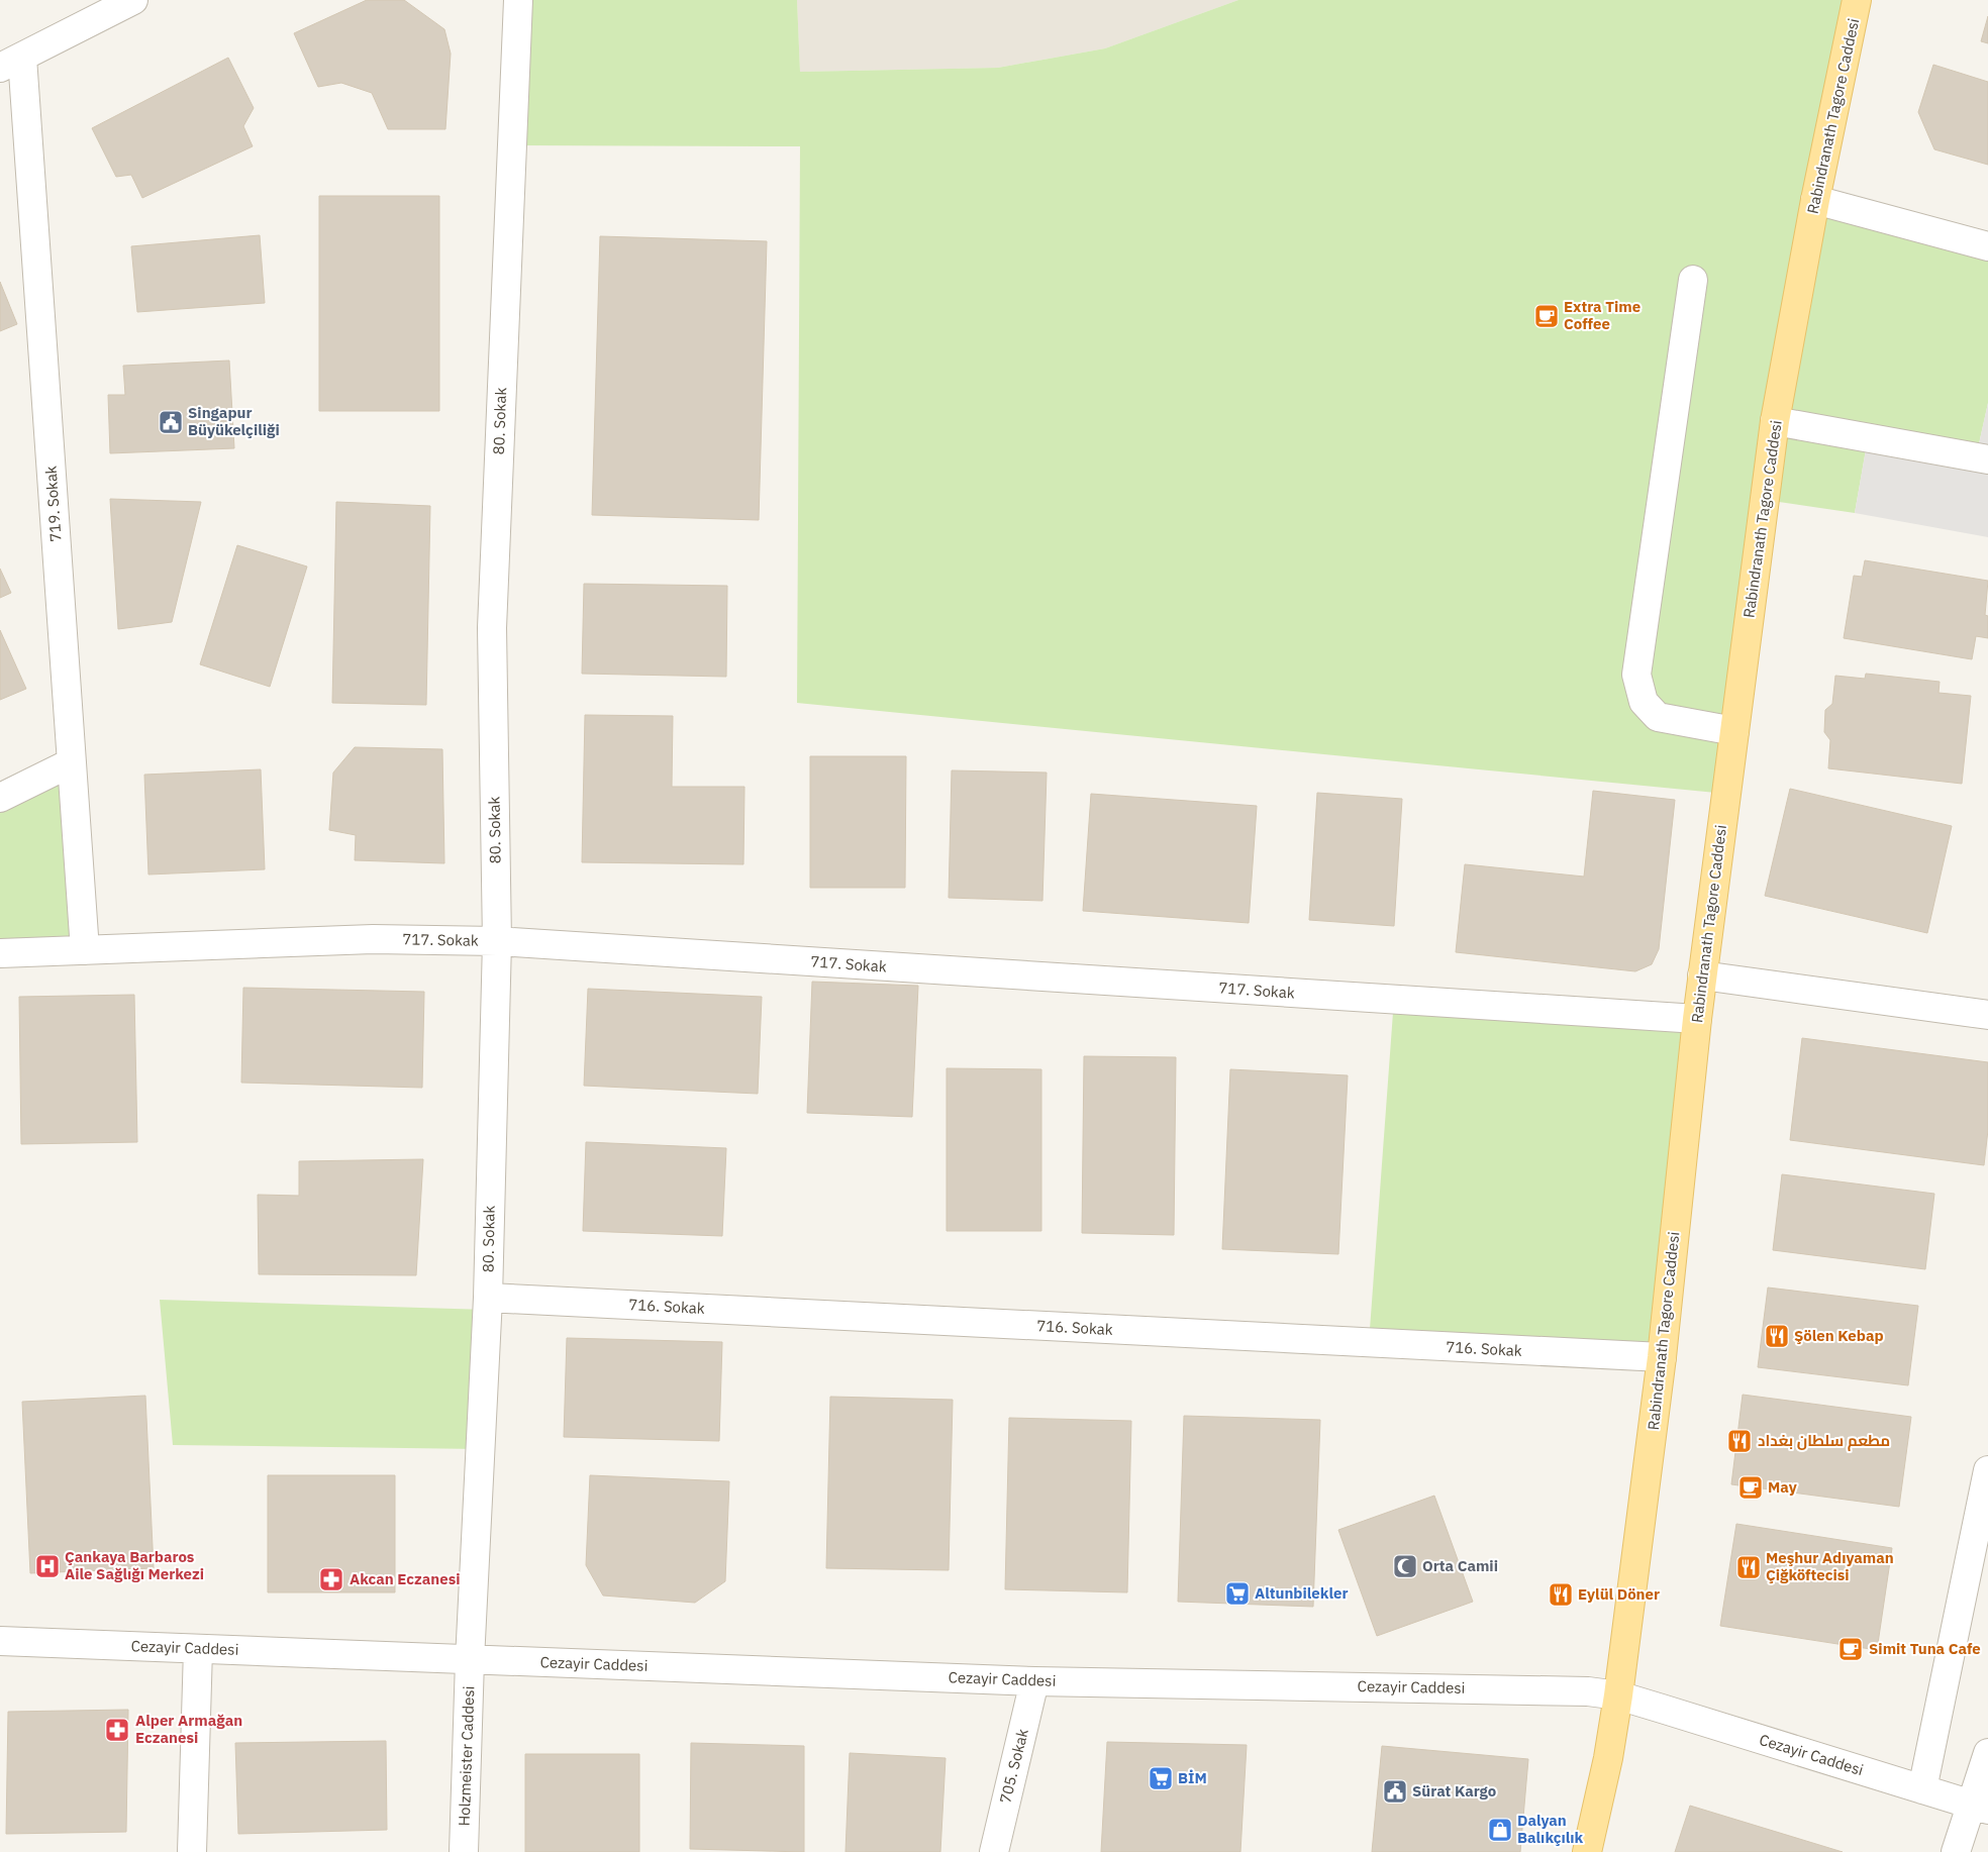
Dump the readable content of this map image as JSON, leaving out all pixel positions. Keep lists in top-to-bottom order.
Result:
{
  "streets": {
    "main road": ["Rabindranath Tagore Caddesi"],
    "street": [
      "80. Sokak",
      "719. Sokak",
      "717. Sokak",
      "716. Sokak",
      "Cezayir Caddesi",
      "Holzmeister Caddesi",
      "705. Sokak"
    ]
  },
  "crossings": [
    ["Rabindranath Tagore Caddesi", "717. Sokak"],
    ["Rabindranath Tagore Caddesi", "716. Sokak"],
    ["Rabindranath Tagore Caddesi", "Cezayir Caddesi"],
    ["80. Sokak", "717. Sokak"],
    ["80. Sokak", "716. Sokak"],
    ["80. Sokak", "Cezayir Caddesi"],
    ["80. Sokak", "Holzmeister Caddesi"],
    ["719. Sokak", "717. Sokak"],
    ["Cezayir Caddesi", "Holzmeister Caddesi"],
    ["Cezayir Caddesi", "705. Sokak"]
  ],
  "places": {
    "cafe": ["Extra Time Coffee", "May", "Simit Tuna Cafe"],
    "public building": ["Singapur Büyükelçiliği", "Sürat Kargo"],
    "restaurant": [
      "Şölen Kebap",
      "مطعم سلطان بغداد",
      "Meşhur Adıyaman Çiğköftecisi",
      "Eylül Döner"
    ],
    "hospital": ["Çankaya Barbaros Aile Sağlığı Merkezi"],
    "mosque": ["Orta Camii"],
    "pharmacy": ["Akcan Eczanesi", "Alper Armağan Eczanesi"],
    "supermarket": ["Altunbilekler", "BİM"],
    "shop": ["Dalyan Balıkçılık"]
  }
}
